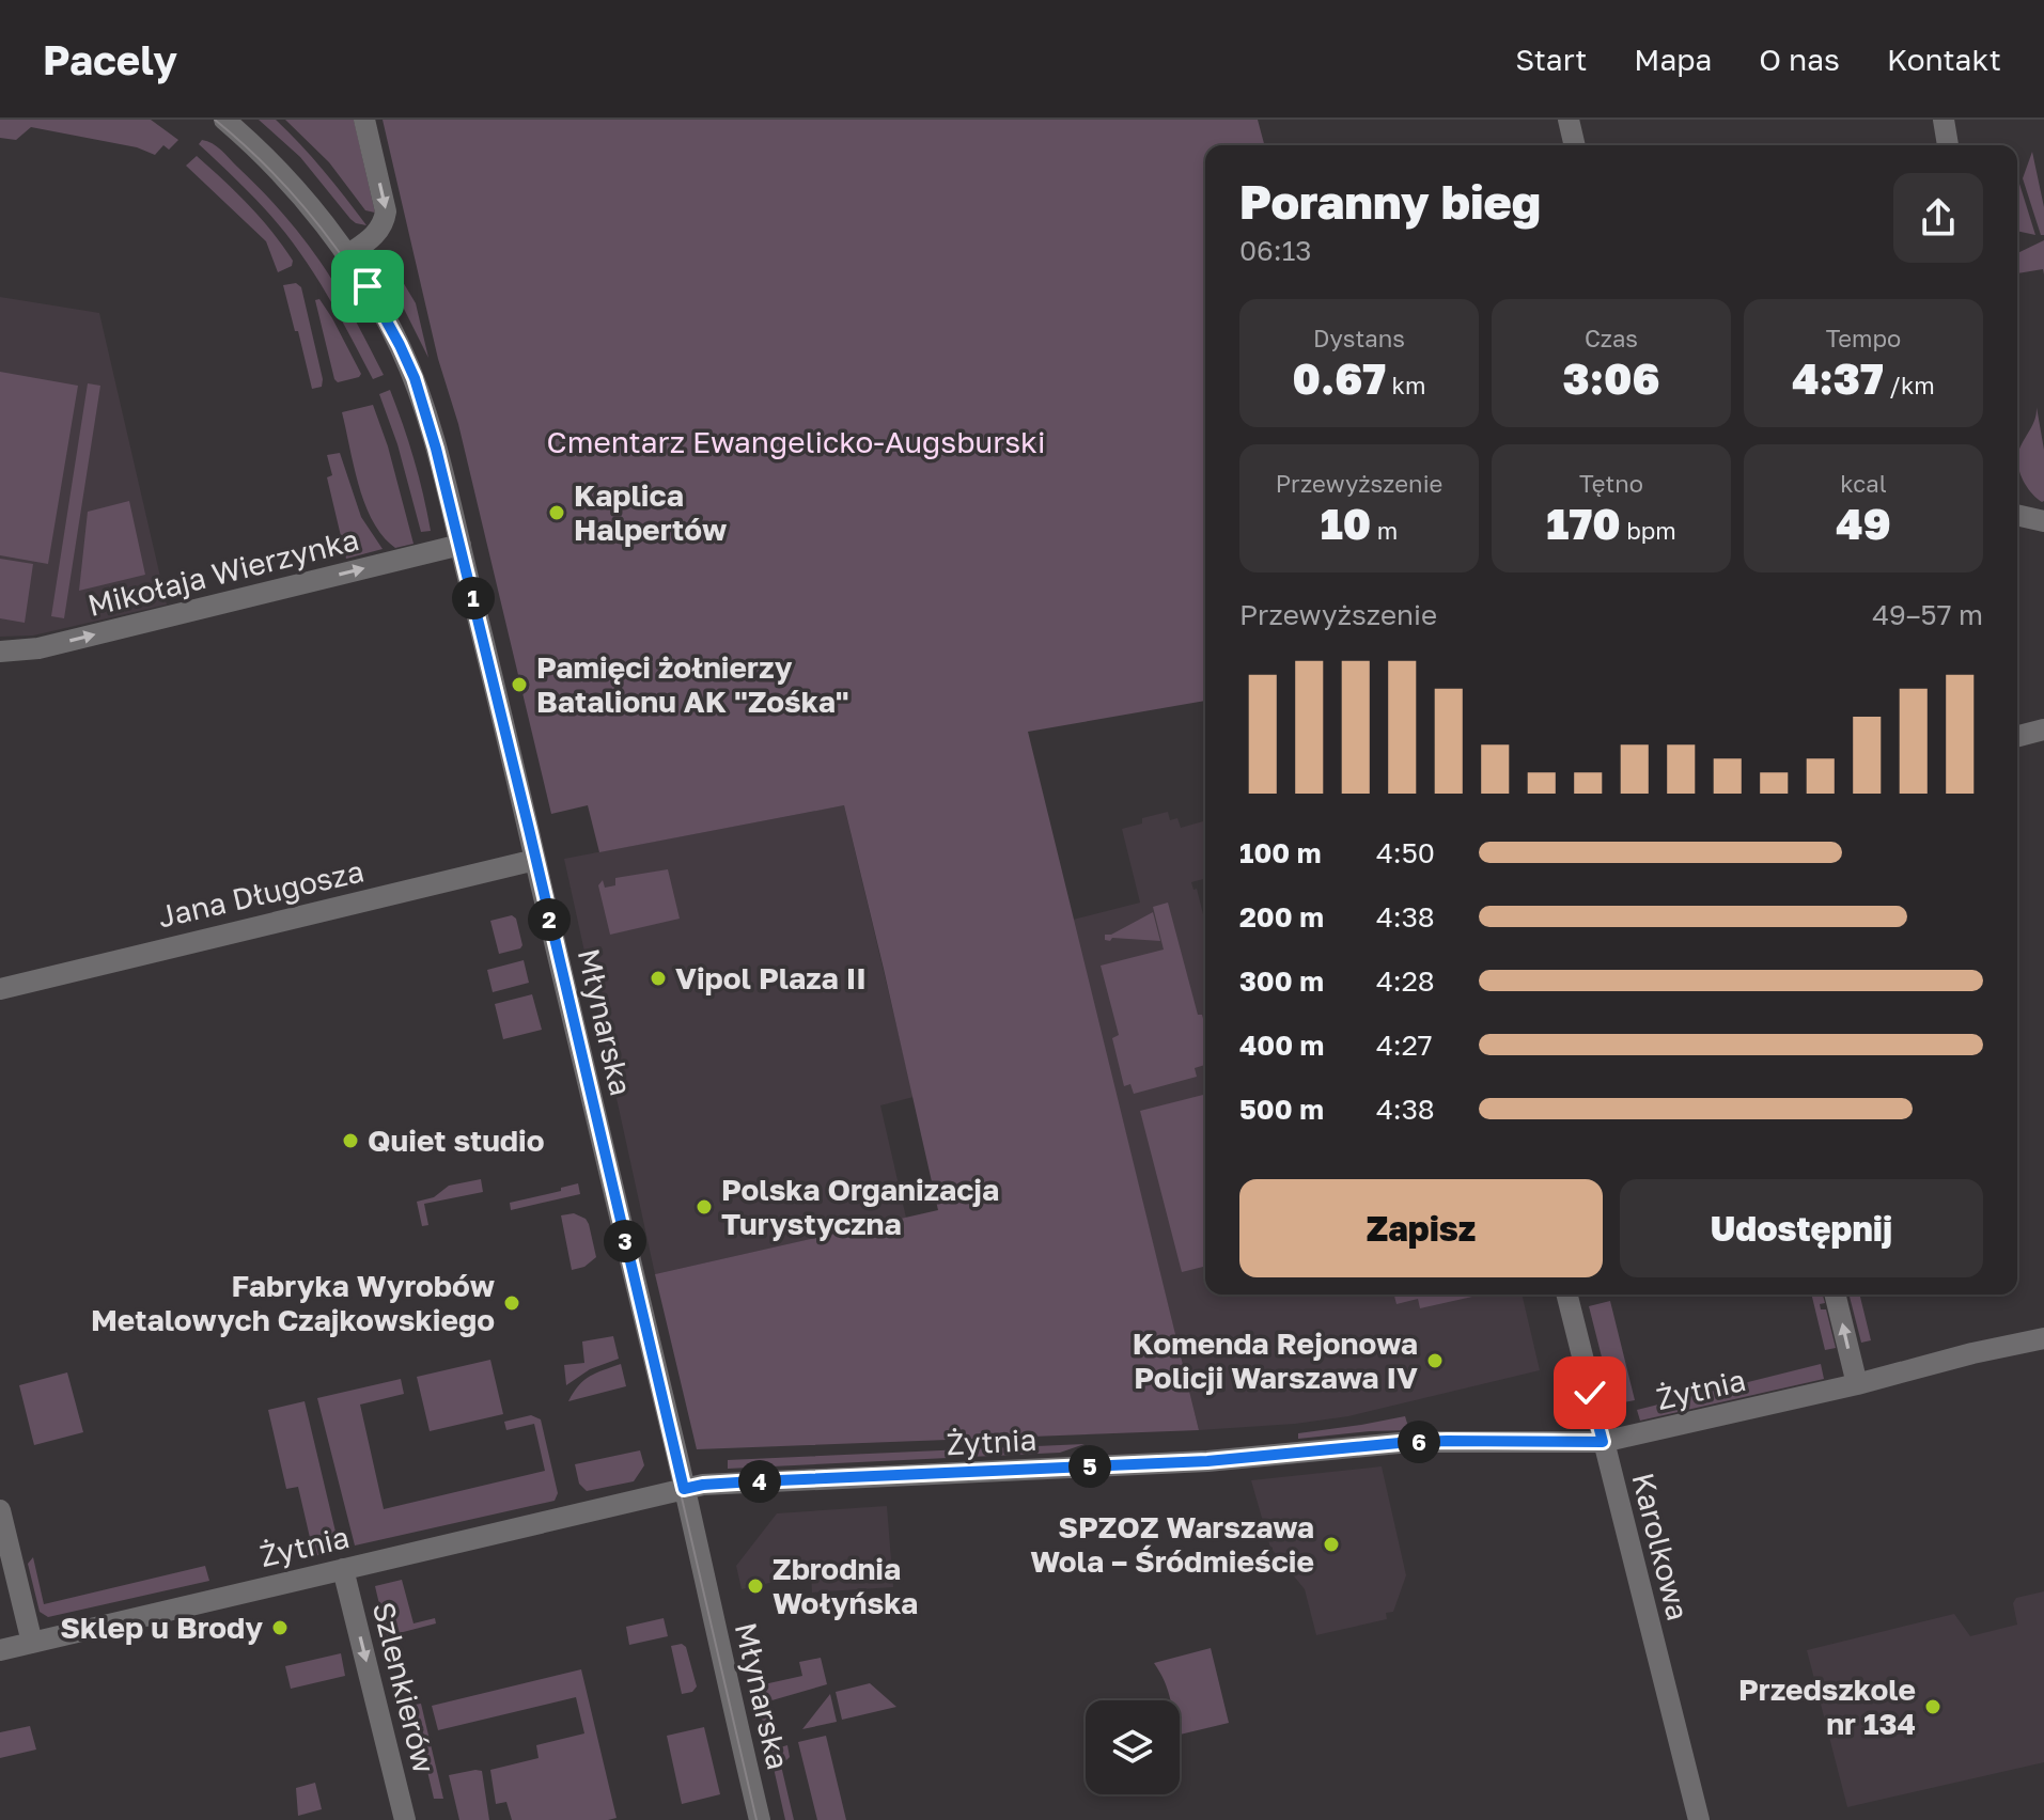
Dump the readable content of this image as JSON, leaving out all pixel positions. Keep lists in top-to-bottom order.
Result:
{
  "streets": {
    "street": [
      "Mikołaja Wierzynka",
      "Jana Długosza",
      "Młynarska",
      "Żytnia",
      "Karolkowa",
      "Szlenkierów"
    ]
  },
  "crossings": [
    ["Mikołaja Wierzynka", "Młynarska"],
    ["Jana Długosza", "Młynarska"],
    ["Młynarska", "Żytnia"],
    ["Żytnia", "Karolkowa"],
    ["Żytnia", "Szlenkierów"]
  ],
  "one_way": ["Mikołaja Wierzynka", "Szlenkierów"],
  "parks": ["Cmentarz Ewangelicko-Augsburski"],
  "places": [
    "Kaplica Halpertów",
    "Pamięci żołnierzy Batalionu AK \"Zośka\"",
    "Vipol Plaza II",
    "Quiet studio",
    "Polska Organizacja Turystyczna",
    "Fabryka Wyrobów Metalowych Czajkowskiego",
    "Komenda Rejonowa Policji Warszawa IV",
    "SPZOZ Warszawa Wola – Śródmieście",
    "Zbrodnia Wołyńska",
    "Sklep u Brody",
    "Przedszkole nr 134"
  ],
  "page": {
    "header": "Pacely",
    "nav": [
      "Start",
      "Mapa",
      "O nas",
      "Kontakt"
    ],
    "heading": ["Poranny bieg", "06:13"],
    "stats": [
      ["Dystans", "0.67 km"],
      ["Czas", "3:06"],
      ["Tempo", "4:37 /km"],
      ["Przewyższenie", "10 m"],
      ["Tętno", "170 bpm"],
      ["kcal", "49"]
    ],
    "pins": [
      "1",
      "2",
      "3",
      "6",
      "5",
      "4"
    ],
    "chart": ["Przewyższenie", "49–57 m"],
    "list": [
      {
        "name": "100 m",
        "note": "4:50"
      },
      {
        "name": "200 m",
        "note": "4:38"
      },
      {
        "name": "300 m",
        "note": "4:28"
      },
      {
        "name": "400 m",
        "note": "4:27"
      },
      {
        "name": "500 m",
        "note": "4:38"
      }
    ],
    "buttons": ["Zapisz", "Udostępnij"]
  }
}
